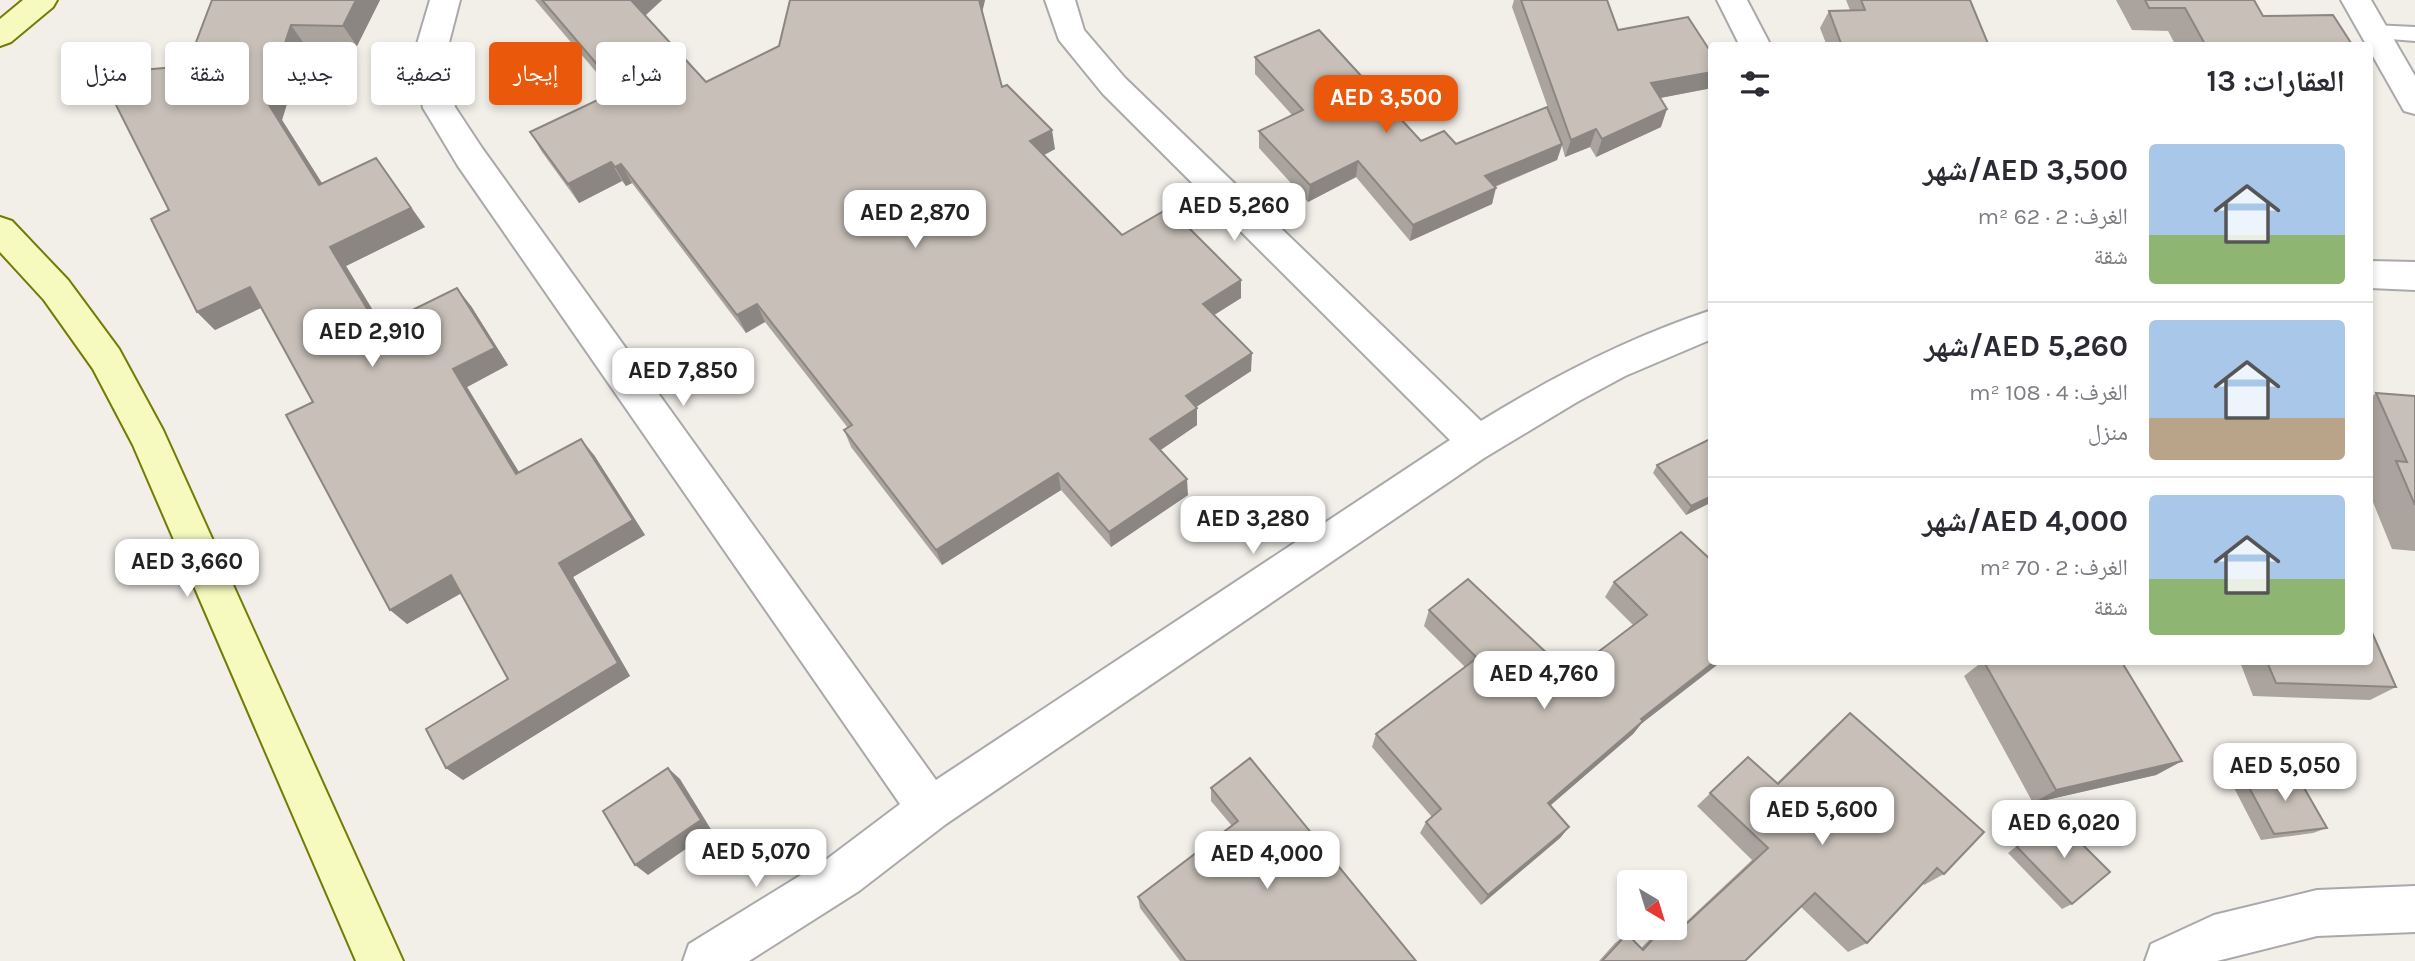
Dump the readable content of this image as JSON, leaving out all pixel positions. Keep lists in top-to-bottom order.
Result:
{
  "north": "bottom right",
  "page": {
    "chip": [
      "شراء",
      "إيجار",
      "تصفية",
      "جديد",
      "شقة",
      "منزل"
    ],
    "heading": "العقارات: 13",
    "price": [
      "AED 3,500",
      "AED 5,260",
      "AED 2,870",
      "AED 2,910",
      "AED 7,850",
      "AED 3,280",
      "AED 3,660",
      "AED 4,760",
      "AED 5,050",
      "AED 5,600",
      "AED 6,020",
      "AED 5,070",
      "AED 4,000"
    ],
    "list": [
      {
        "name": "AED 3,500/شهر",
        "note": "الغرف: 2 · 62 m² · شقة"
      },
      {
        "name": "AED 5,260/شهر",
        "note": "الغرف: 4 · 108 m² · منزل"
      },
      {
        "name": "AED 4,000/شهر",
        "note": "الغرف: 2 · 70 m² · شقة"
      }
    ]
  }
}
